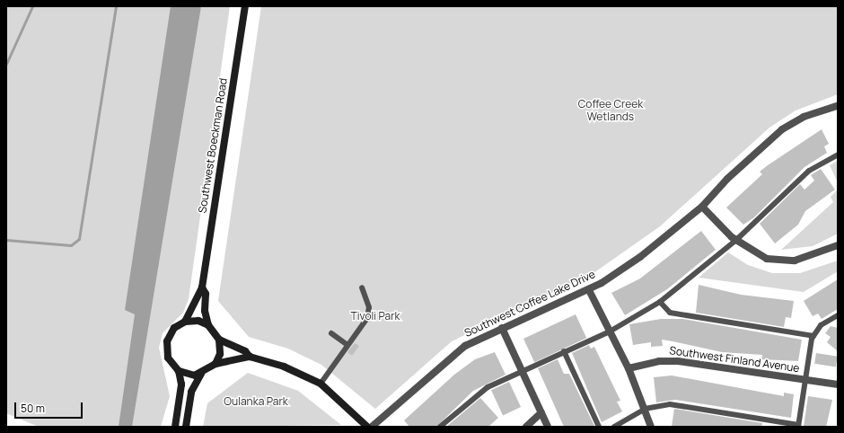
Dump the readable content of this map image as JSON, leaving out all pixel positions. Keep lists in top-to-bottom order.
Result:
{
  "streets": {
    "main road": ["Southwest Boeckman Road"],
    "street": ["Southwest Coffee Lake Drive", "Southwest Finland Avenue"]
  },
  "parks": ["Coffee Creek Wetlands", "Tivoli Park", "Oulanka Park"],
  "scale_bar": "50 m"
}
